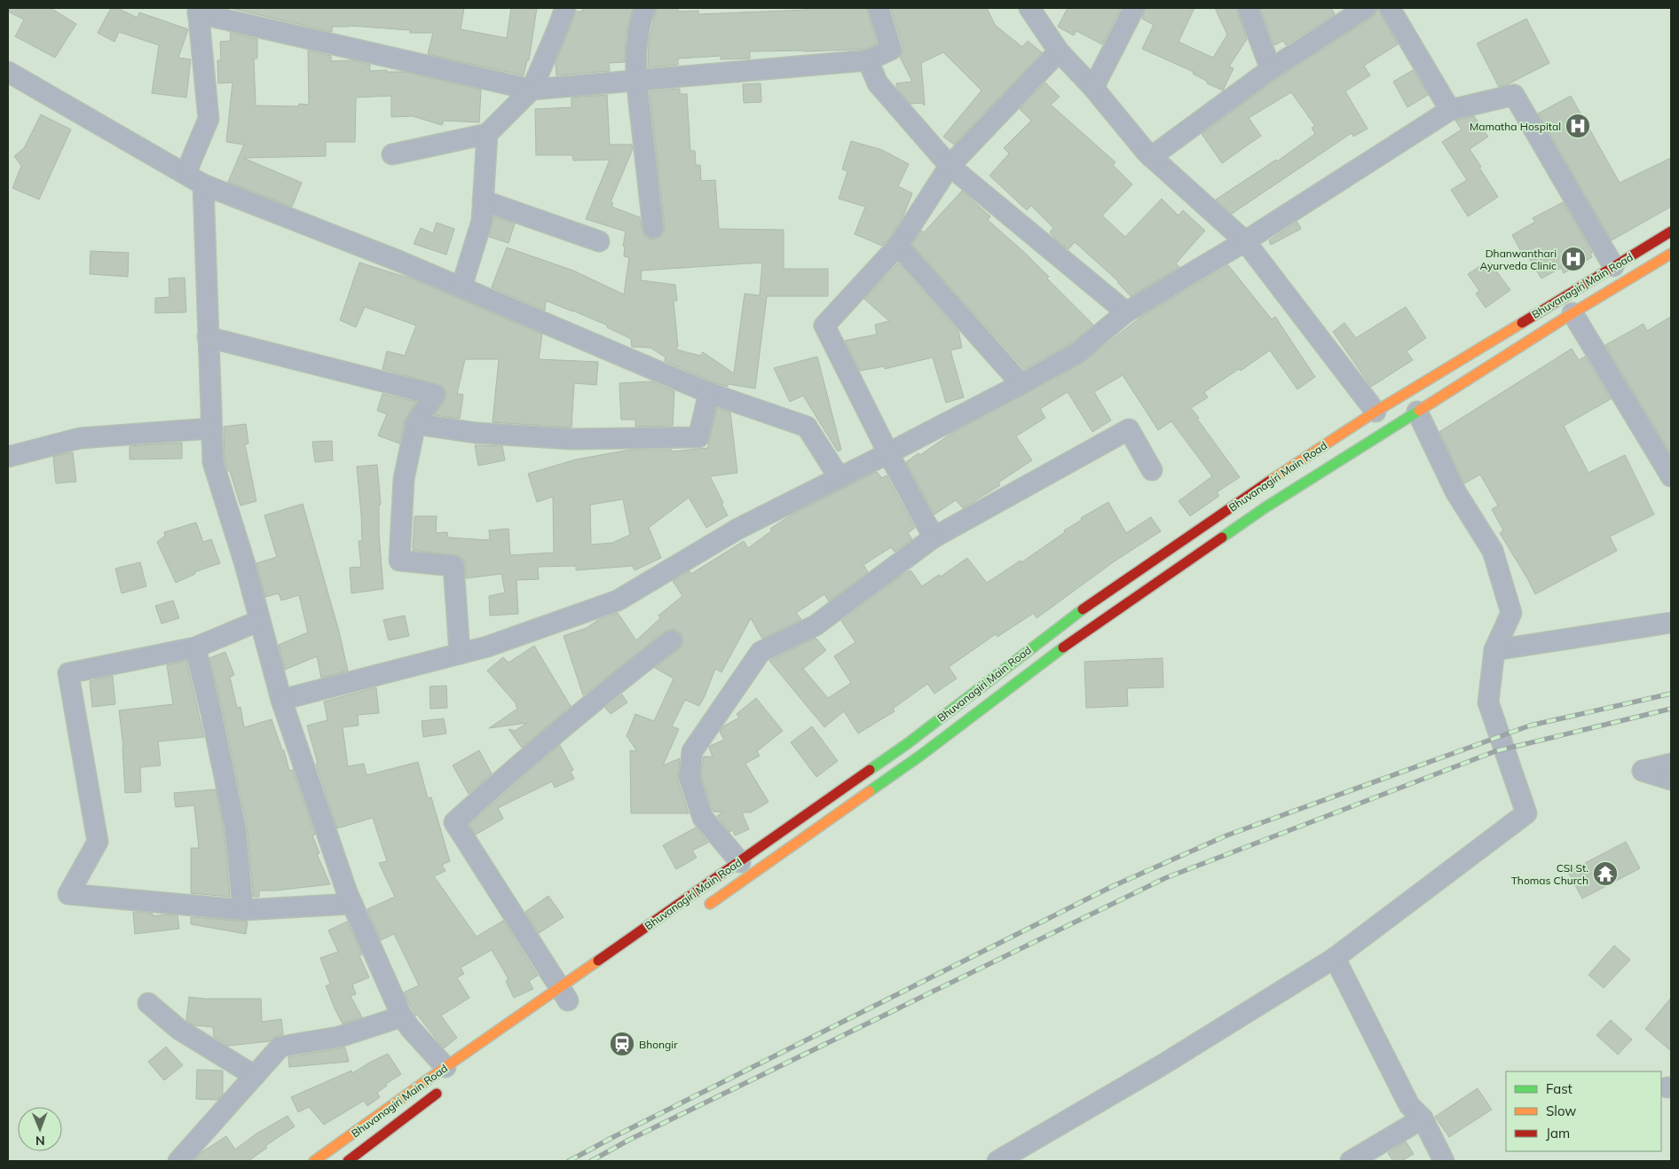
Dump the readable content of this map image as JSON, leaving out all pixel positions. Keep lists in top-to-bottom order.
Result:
{
  "streets": {
    "main road": ["Bhuvanagiri Main Road"]
  },
  "places": {
    "hospital": ["Mamatha Hospital", "Dhanwanthari Ayurveda Clinic"],
    "temple": ["CSI St. Thomas Church"],
    "station": ["Bhongir"]
  },
  "legend": ["Fast", "Slow", "Jam"],
  "north": "bottom"
}
